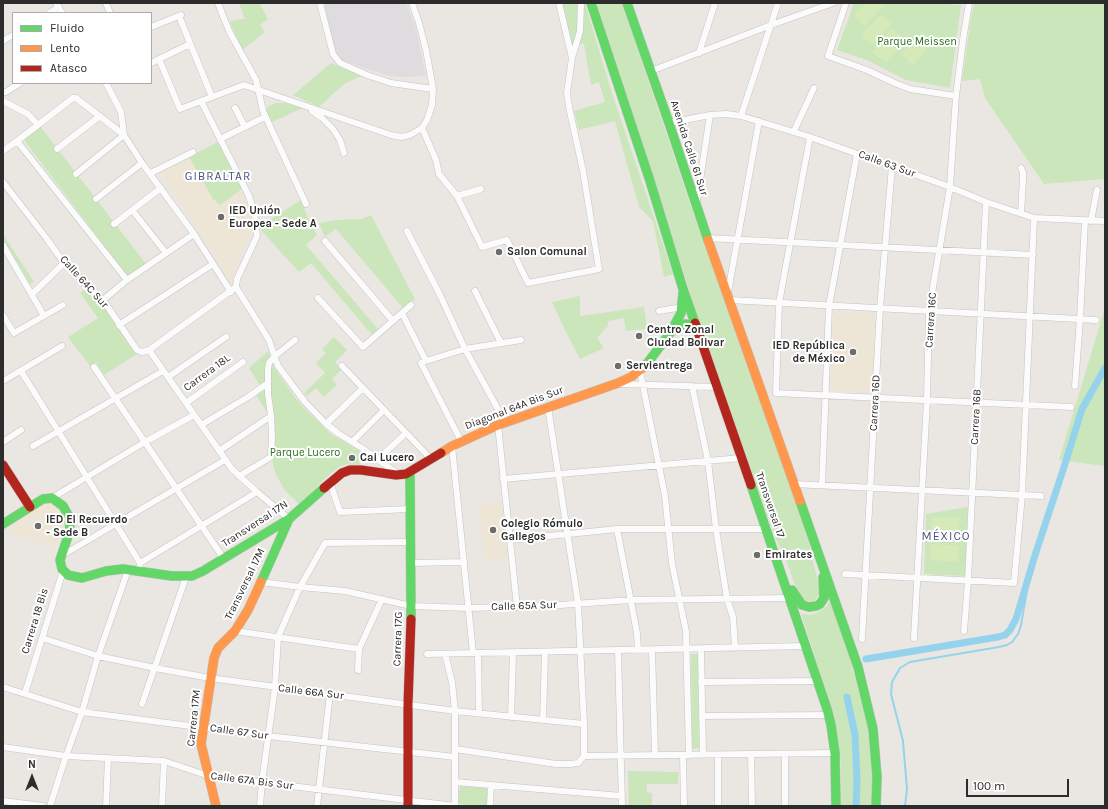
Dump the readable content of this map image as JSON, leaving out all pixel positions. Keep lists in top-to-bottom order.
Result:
{
  "streets": {
    "main road": [
      "Avenida Calle 61 Sur",
      "Diagonal 64A Bis Sur",
      "Transversal 17",
      "Transversal 17N",
      "Transversal 17M",
      "Carrera 18 Bis",
      "Carrera 17G",
      "Carrera 17M"
    ],
    "street": [
      "Calle 63 Sur",
      "Calle 64C Sur",
      "Carrera 16C",
      "Carrera 18L",
      "Carrera 16D",
      "Carrera 16B",
      "Calle 65A Sur",
      "Calle 66A Sur",
      "Calle 67 Sur",
      "Calle 67A Bis Sur"
    ]
  },
  "crossings": [
    ["Avenida Calle 61 Sur", "Calle 63 Sur"],
    ["Calle 63 Sur", "Carrera 16C"],
    ["Calle 63 Sur", "Carrera 16D"],
    ["Calle 63 Sur", "Carrera 16B"],
    ["Diagonal 64A Bis Sur", "Transversal 17N"],
    ["Diagonal 64A Bis Sur", "Carrera 17G"],
    ["Transversal 17", "Calle 65A Sur"],
    ["Transversal 17N", "Transversal 17M"],
    ["Transversal 17M", "Calle 65A Sur"],
    ["Transversal 17M", "Calle 66A Sur"],
    ["Transversal 17M", "Carrera 17M"],
    ["Calle 65A Sur", "Carrera 17G"],
    ["Carrera 18 Bis", "Calle 66A Sur"],
    ["Carrera 18 Bis", "Calle 67 Sur"],
    ["Carrera 17G", "Calle 66A Sur"],
    ["Carrera 17G", "Calle 67 Sur"],
    ["Carrera 17G", "Calle 67A Bis Sur"],
    ["Calle 66A Sur", "Carrera 17M"],
    ["Carrera 17M", "Calle 67 Sur"],
    ["Carrera 17M", "Calle 67A Bis Sur"]
  ],
  "districts": ["GIBRALTAR", "MÉXICO"],
  "parks": ["Parque Meissen", "Parque Lucero"],
  "places": [
    "IED Unión Europea - Sede A",
    "Salon Comunal",
    "Centro Zonal Ciudad Bolivar",
    "IED República de México",
    "Servientrega",
    "Cai Lucero",
    "IED El Recuerdo - Sede B",
    "Colegio Rómulo Gallegos",
    "Emirates"
  ],
  "legend": ["Fluido", "Lento", "Atasco"],
  "scale_bar": "100 m",
  "north": "top"
}
